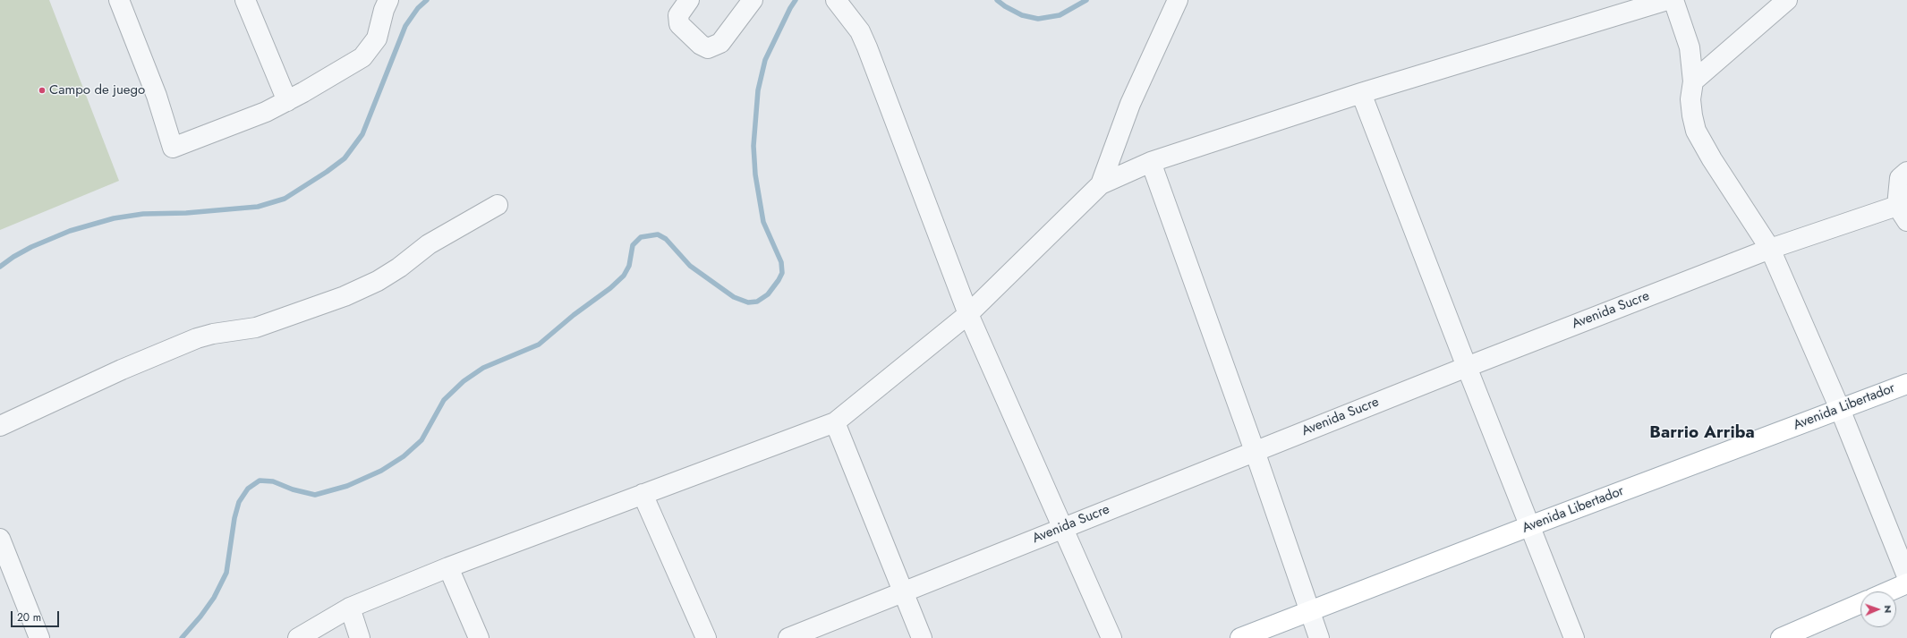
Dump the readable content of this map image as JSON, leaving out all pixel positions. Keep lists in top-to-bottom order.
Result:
{
  "streets": {
    "main road": ["Avenida Libertador"],
    "street": ["Avenida Sucre"]
  },
  "districts": ["Barrio Arriba"],
  "places": ["Campo de juego"],
  "scale_bar": "20 m",
  "north": "right"
}
